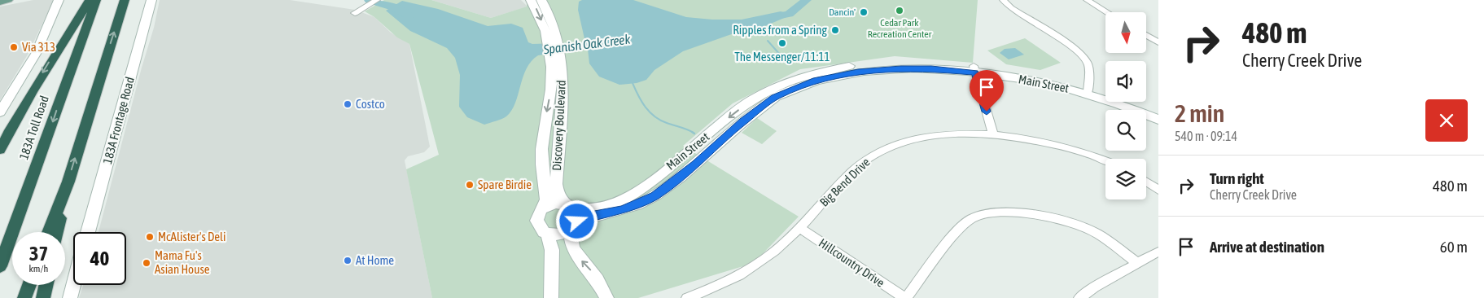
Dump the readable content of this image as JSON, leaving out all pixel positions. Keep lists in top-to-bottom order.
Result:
{
  "streets": {
    "highway": ["183A Toll Road"],
    "street": [
      "Main Street",
      "183A Frontage Road",
      "Discovery Boulevard",
      "Big Bend Drive",
      "Hillcountry Drive"
    ]
  },
  "crossings": [
    ["Main Street", "Discovery Boulevard"],
    ["Big Bend Drive", "Hillcountry Drive"]
  ],
  "water": ["Spanish Oak Creek"],
  "places": [
    "Cedar Park Recreation Center",
    "Dancin'",
    "Ripples from a Spring",
    "The Messenger/11:11",
    "Via 313",
    "Costco",
    "Spare Birdie",
    "McAlister's Deli",
    "At Home",
    "Mama Fu's Asian House"
  ],
  "north": "bottom",
  "page": {
    "turn": ["480 m", "Cherry Creek Drive"],
    "heading": ["2 min", "540 m · 09:14"],
    "list": [
      {
        "name": "Turn right",
        "note": "Cherry Creek Drive",
        "value": "480 m"
      },
      {
        "name": "Arrive at destination",
        "value": "60 m"
      }
    ],
    "speed": "37 km/h",
    "limit": "40"
  }
}
